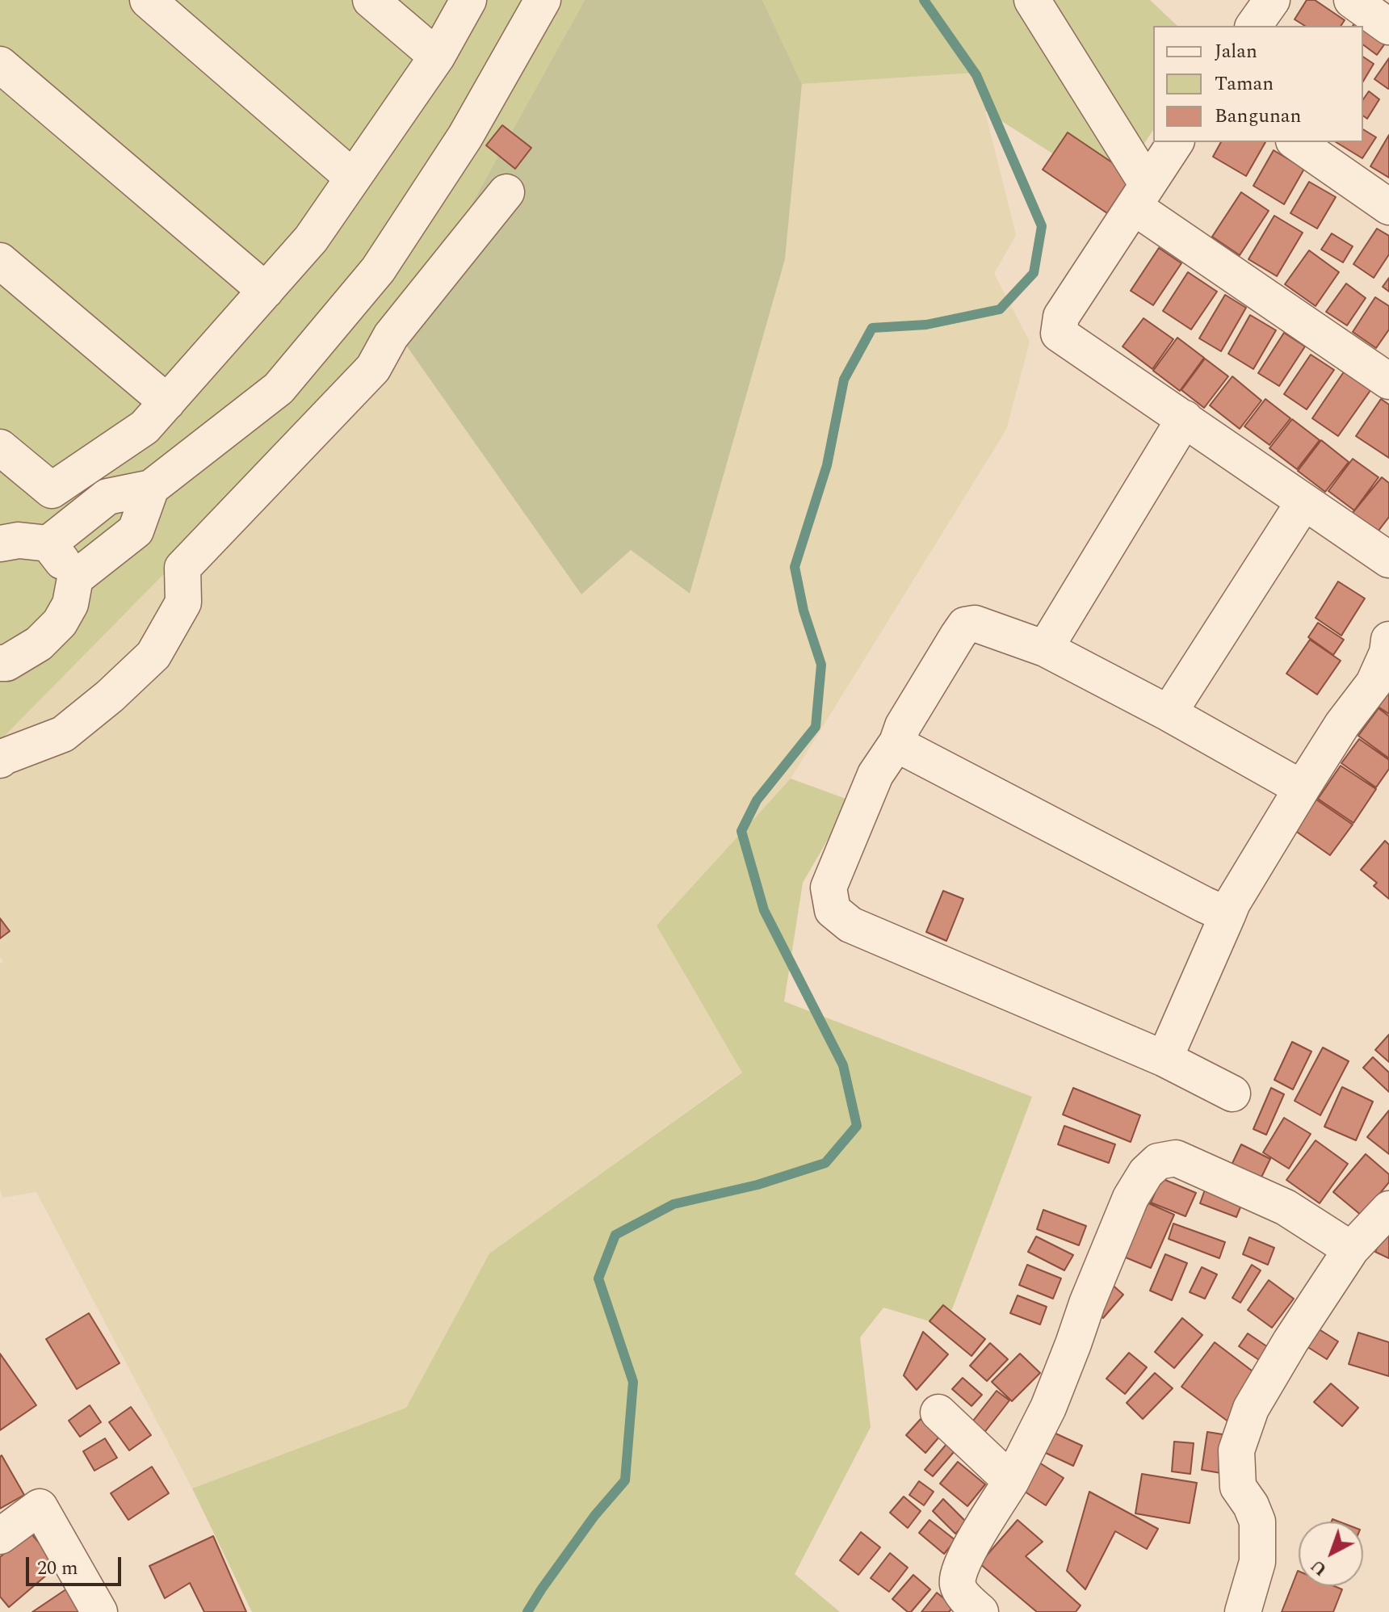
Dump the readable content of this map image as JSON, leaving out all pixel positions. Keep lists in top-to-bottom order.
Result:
{
  "legend": ["Jalan", "Taman", "Bangunan"],
  "scale_bar": "20 m",
  "north": "bottom left"
}
